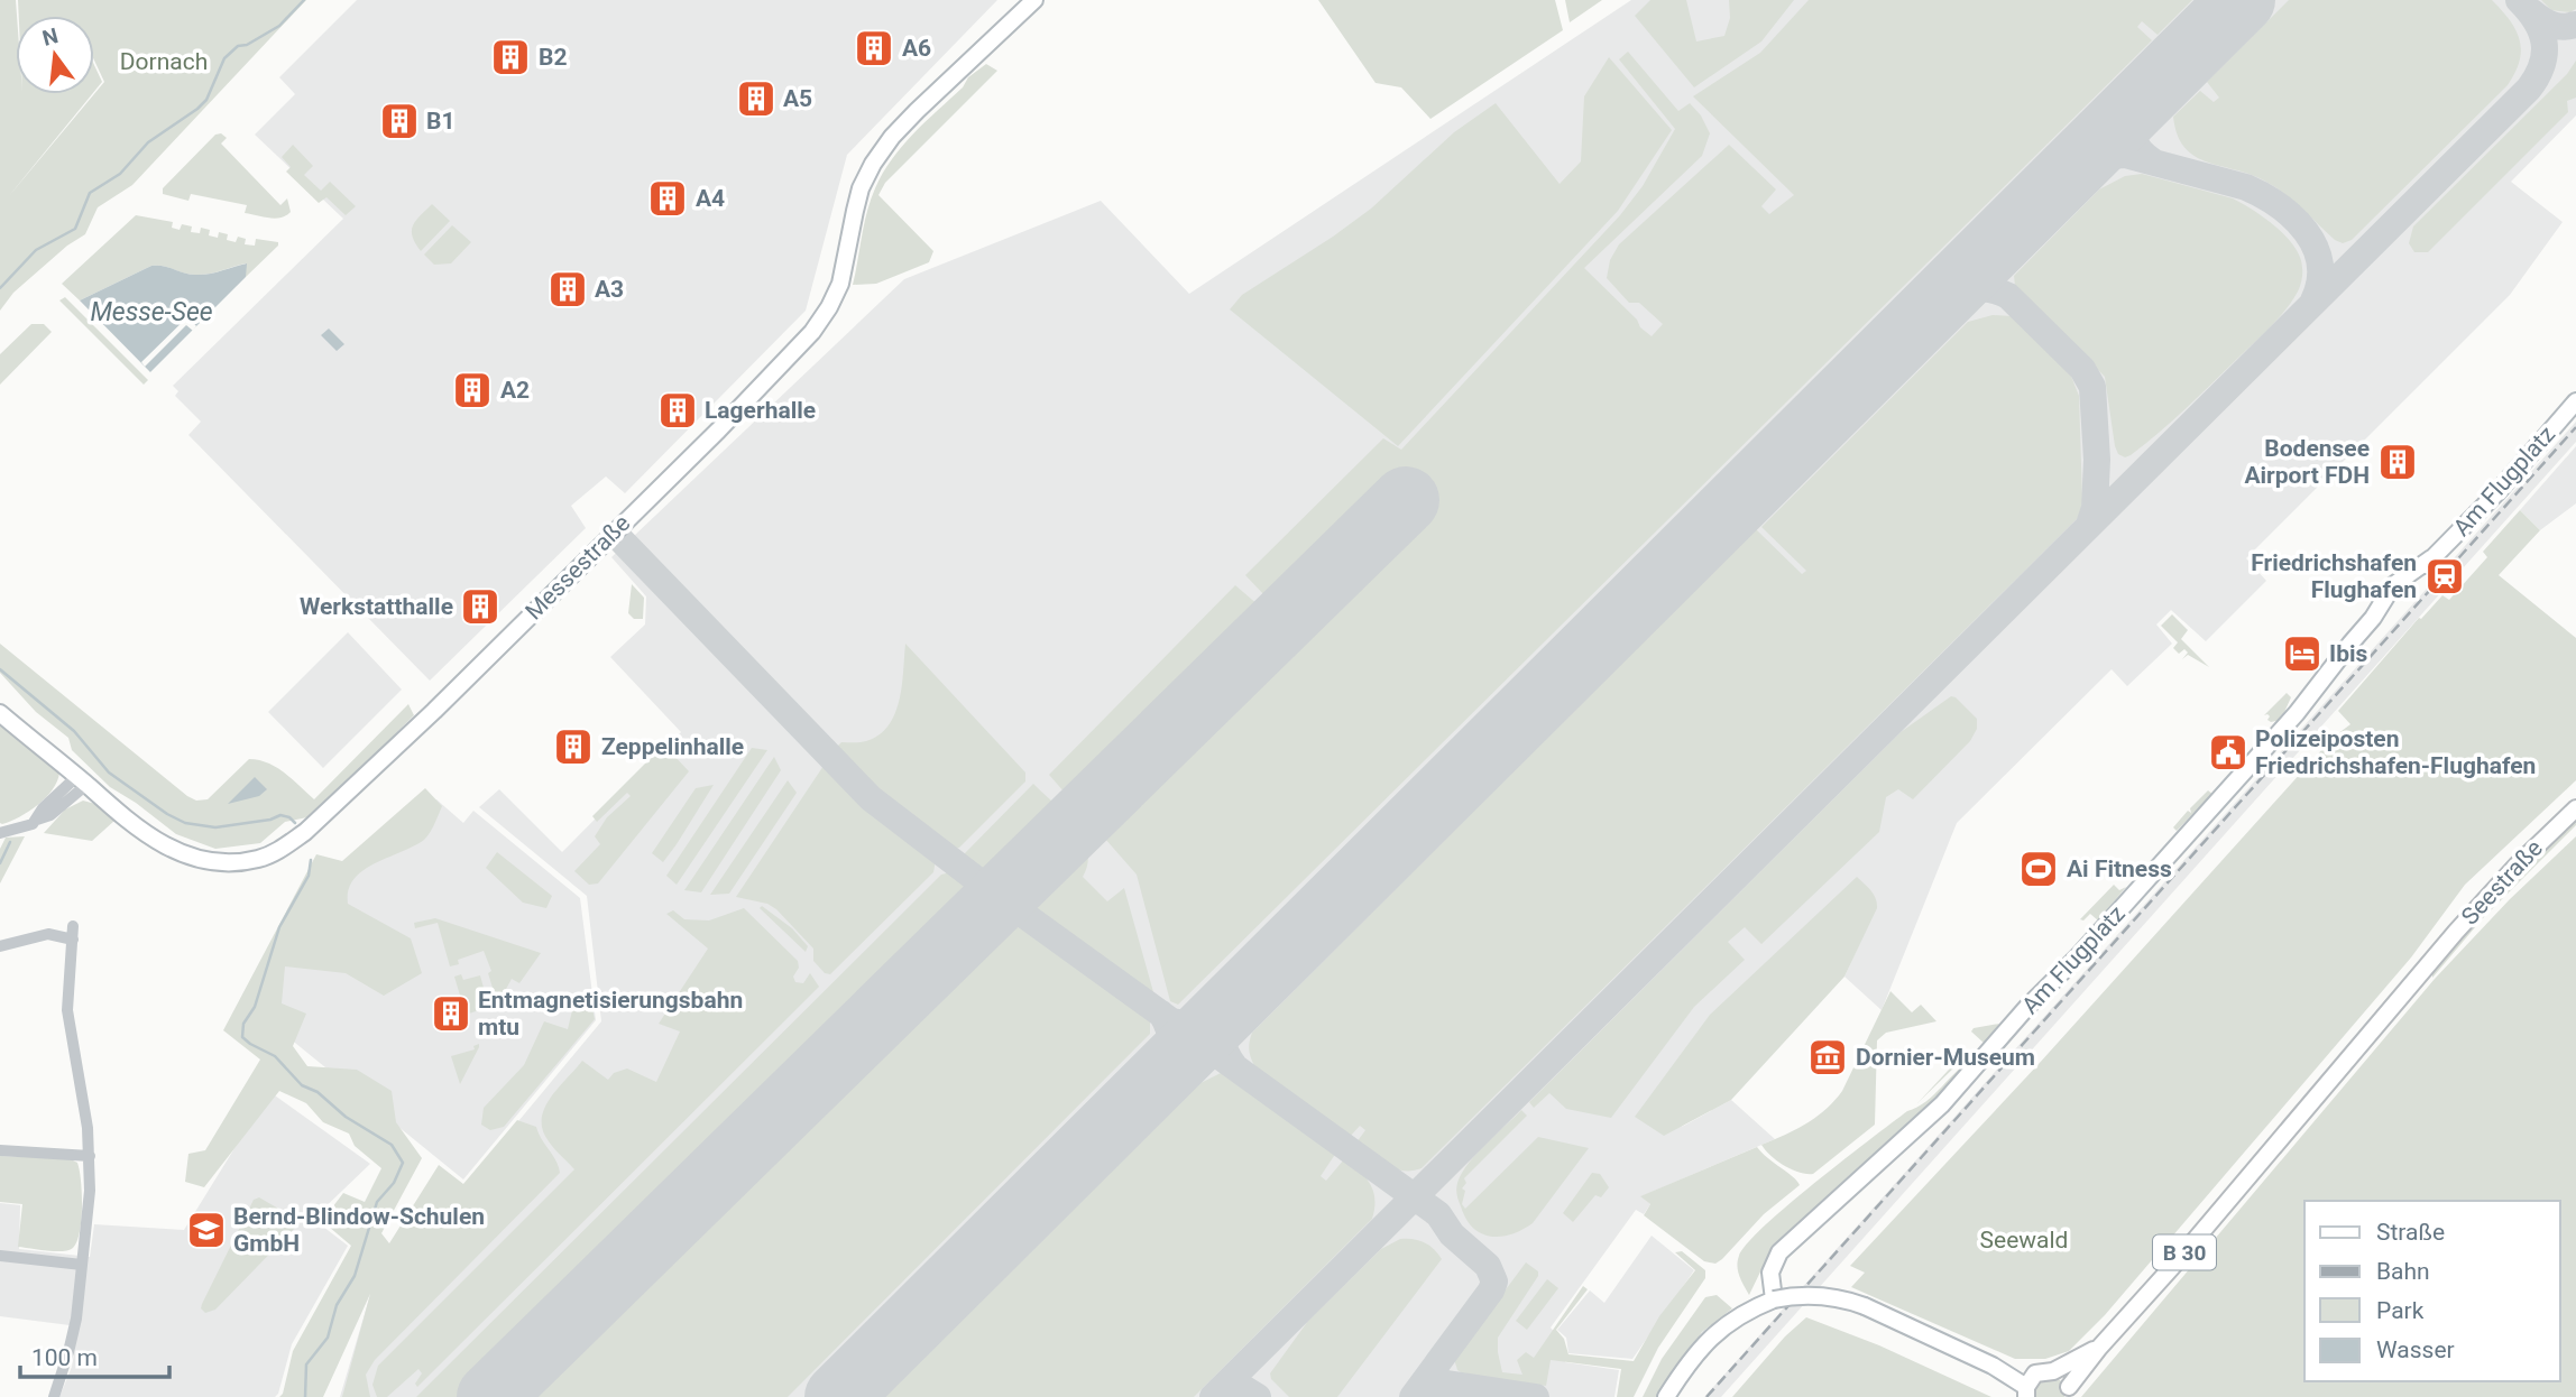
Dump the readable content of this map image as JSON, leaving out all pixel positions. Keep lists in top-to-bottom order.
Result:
{
  "streets": {
    "street": [
      "Am Flugplatz",
      "Messestraße",
      "Seestraße",
      "B 30"
    ]
  },
  "crossings": [
    ["Seestraße", "B 30"]
  ],
  "water": ["Messe-See"],
  "parks": ["Dornach", "Seewald"],
  "places": {
    "building": [
      "A6",
      "B2",
      "A5",
      "B1",
      "A4",
      "A3",
      "A2",
      "Lagerhalle",
      "Bodensee Airport FDH",
      "Werkstatthalle",
      "Zeppelinhalle",
      "Entmagnetisierungsbahn mtu"
    ],
    "station": ["Friedrichshafen Flughafen"],
    "hotel": ["Ibis"],
    "public building": ["Polizeiposten Friedrichshafen-Flughafen"],
    "sports": ["Ai Fitness"],
    "museum": ["Dornier-Museum"],
    "school or university": ["Bernd-Blindow-Schulen GmbH"]
  },
  "legend": [
    "Straße",
    "Bahn",
    "Park",
    "Wasser"
  ],
  "scale_bar": "100 m",
  "north": "top"
}
